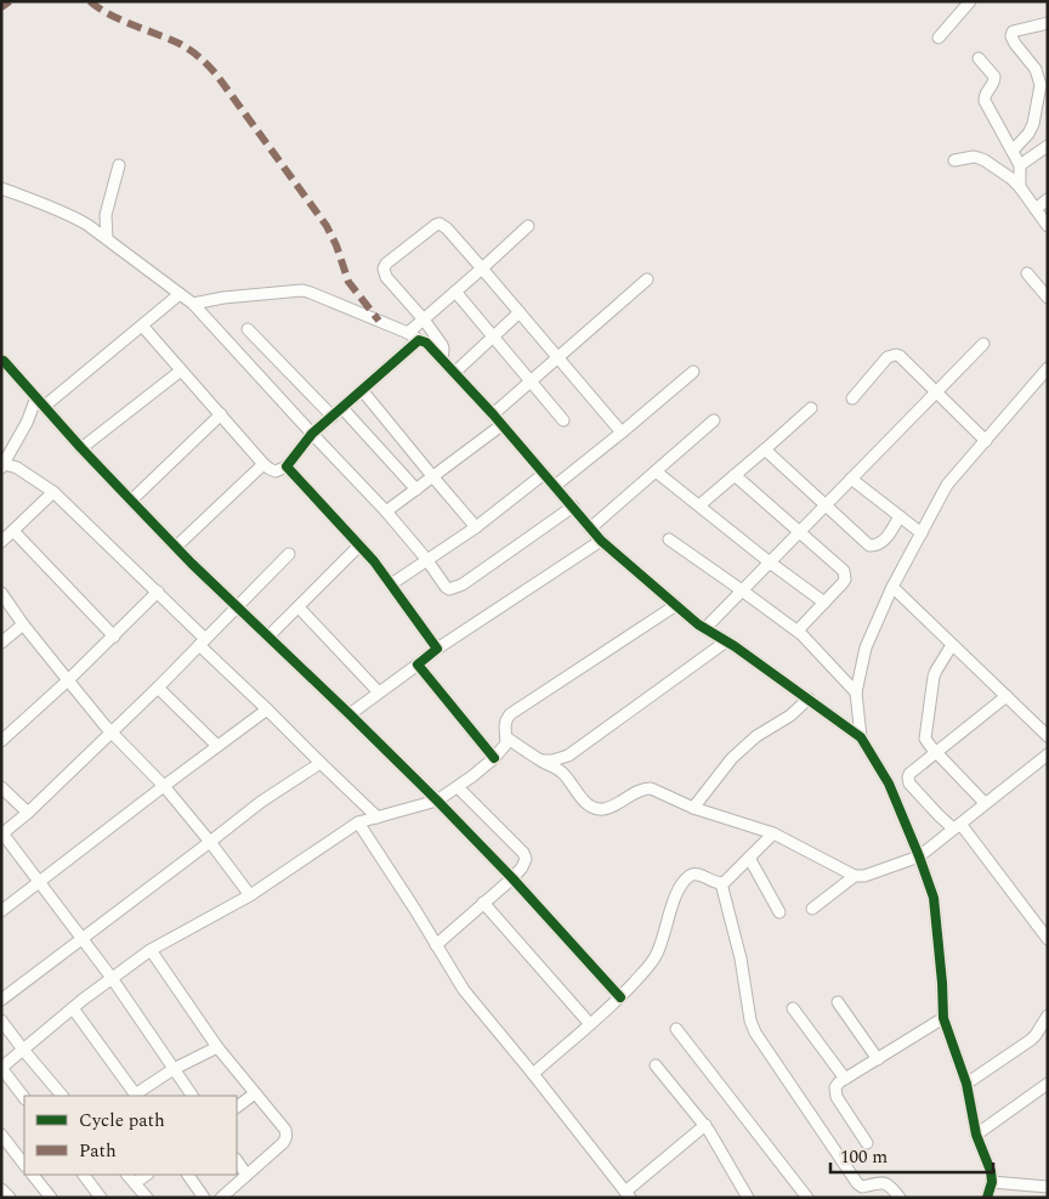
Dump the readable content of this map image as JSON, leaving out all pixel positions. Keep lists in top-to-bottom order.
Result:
{
  "legend": ["Cycle path", "Path"],
  "scale_bar": "100 m"
}
